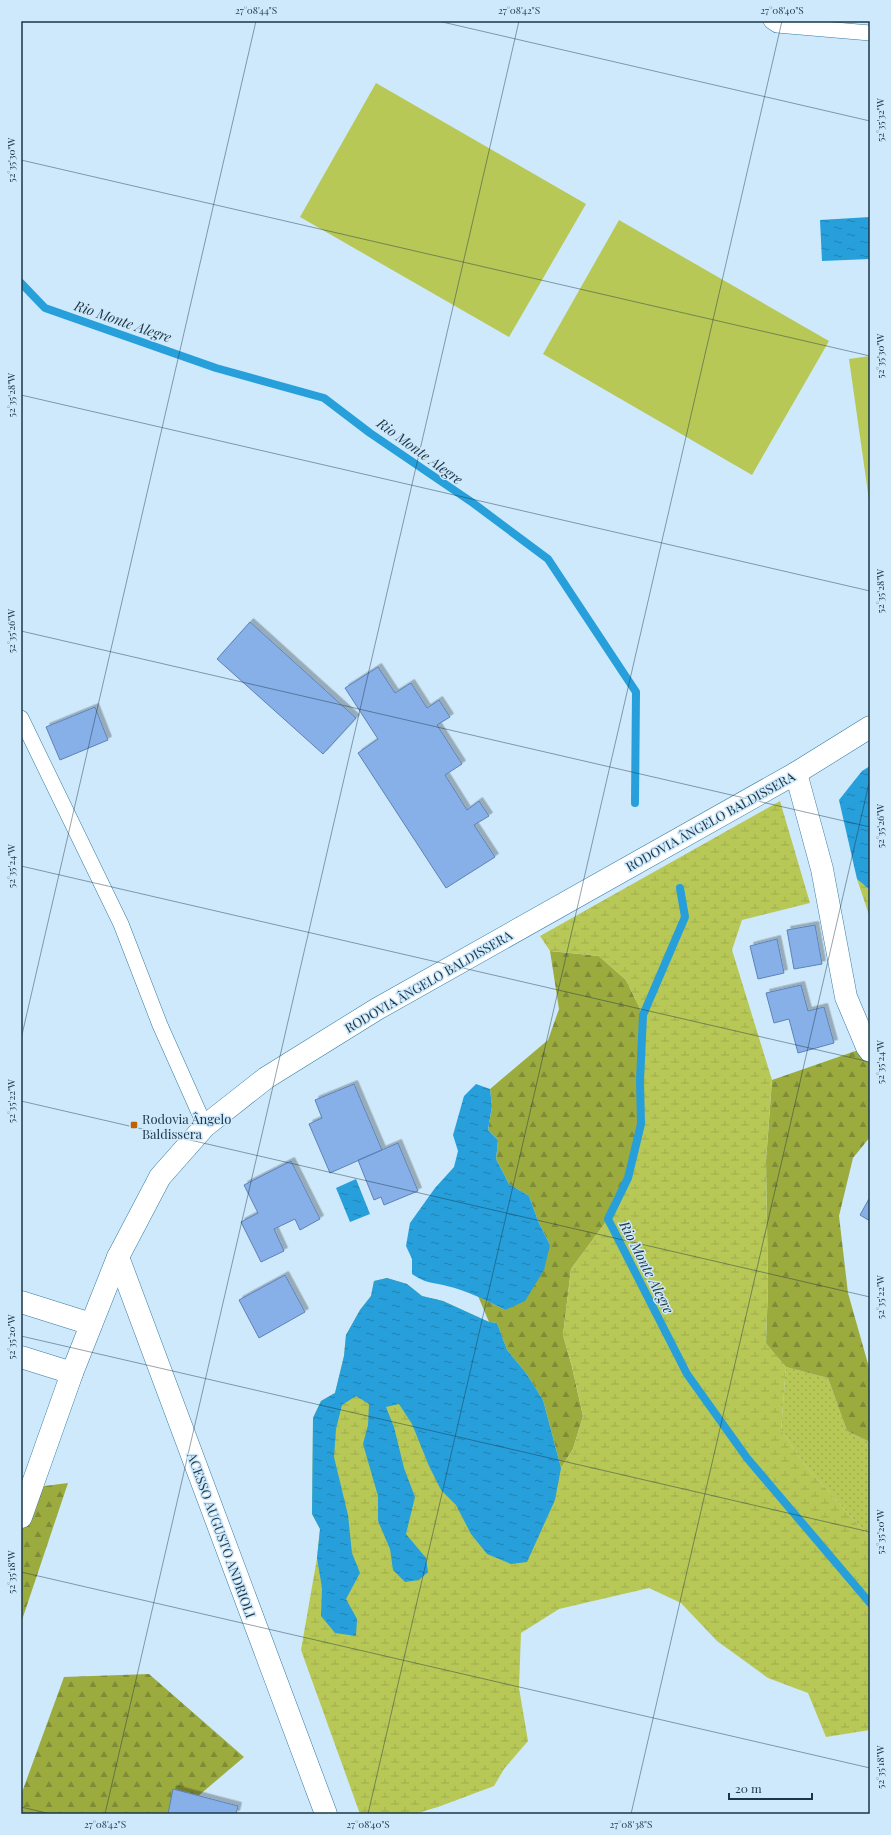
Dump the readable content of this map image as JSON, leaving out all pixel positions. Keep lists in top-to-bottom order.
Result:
{
  "streets": {
    "street": ["RODOVIA ÂNGELO BALDISSERA", "ACESSO AUGUSTO ANDRIOLI"]
  },
  "crossings": [
    ["RODOVIA ÂNGELO BALDISSERA", "ACESSO AUGUSTO ANDRIOLI"]
  ],
  "water": ["Rio Monte Alegre"],
  "places": {
    "transit": ["Rodovia Ângelo Baldissera"]
  },
  "scale_bar": "20 m",
  "coordinates": [
    "27°08'44\"S",
    "27°08'42\"S",
    "27°08'40\"S",
    "52°35'32\"W",
    "52°35'30\"W",
    "52°35'28\"W",
    "52°35'26\"W",
    "52°35'24\"W",
    "52°35'22\"W",
    "52°35'20\"W",
    "52°35'18\"W",
    "27°08'38\"S"
  ]
}
